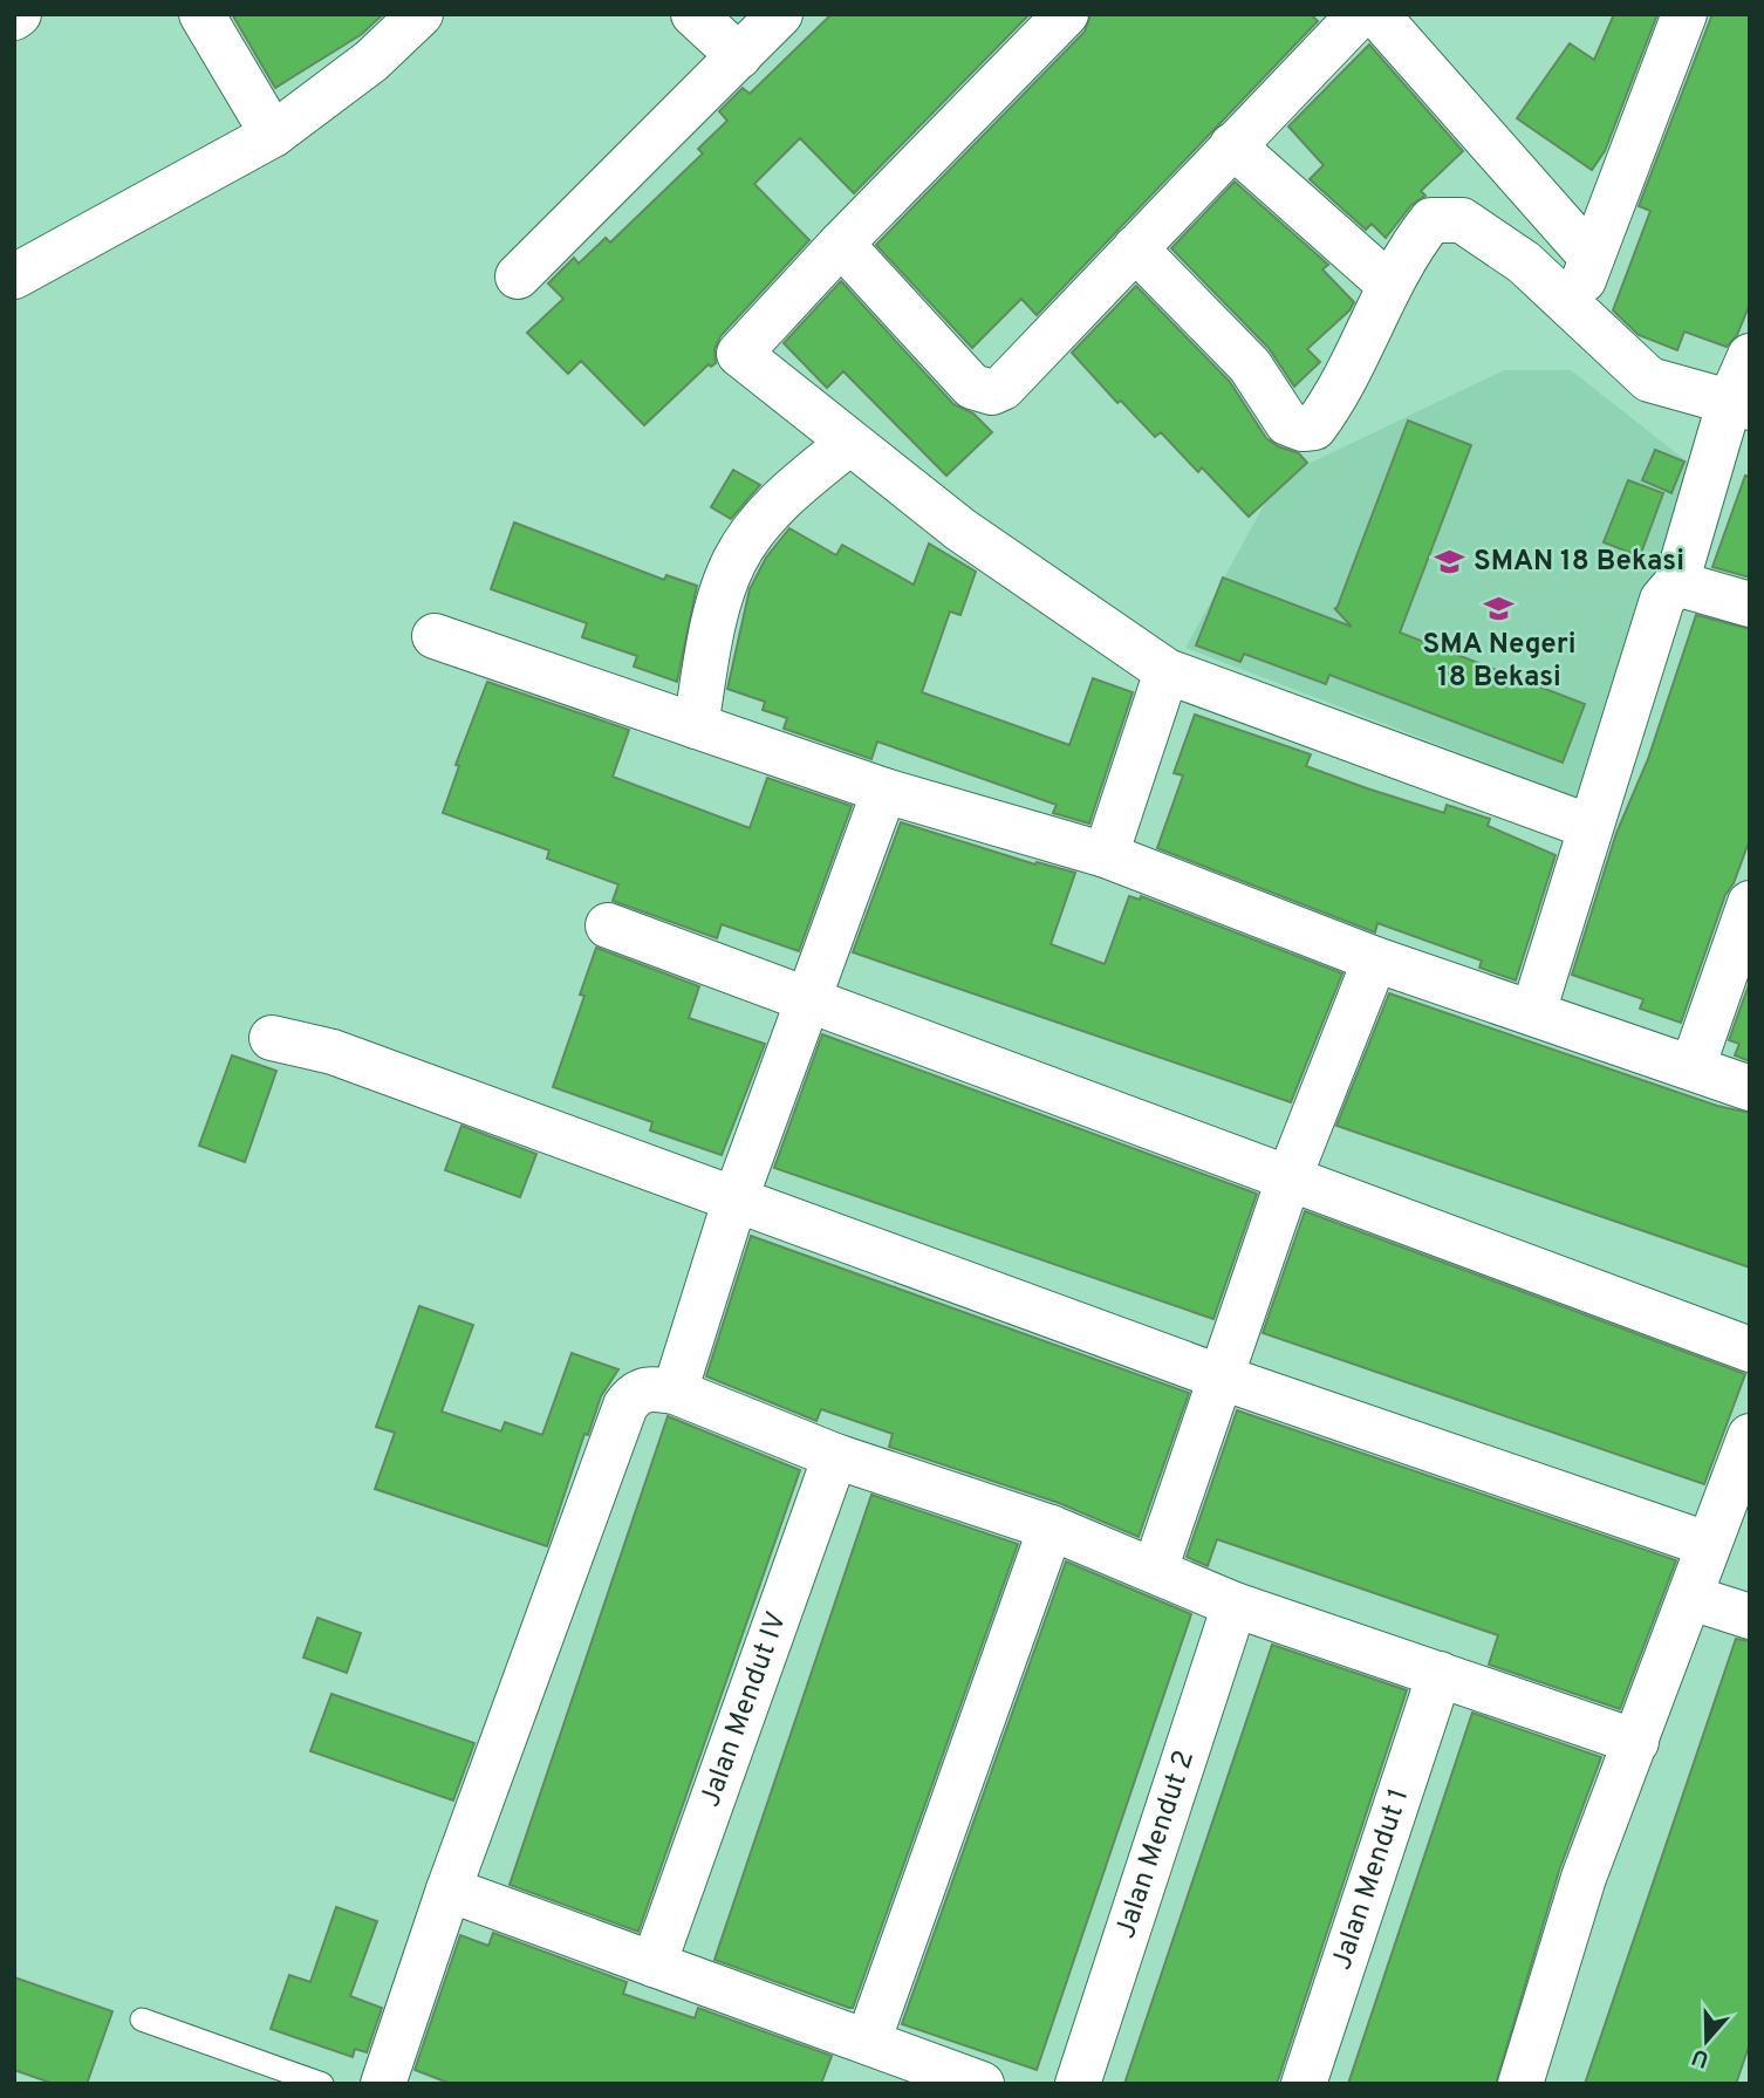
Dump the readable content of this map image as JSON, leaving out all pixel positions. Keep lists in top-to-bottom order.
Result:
{
  "streets": {
    "street": ["Jalan Mendut IV", "Jalan Mendut 2", "Jalan Mendut 1"]
  },
  "places": {
    "school or university": ["SMAN 18 Bekasi", "SMA Negeri 18 Bekasi"]
  },
  "north": "bottom"
}
